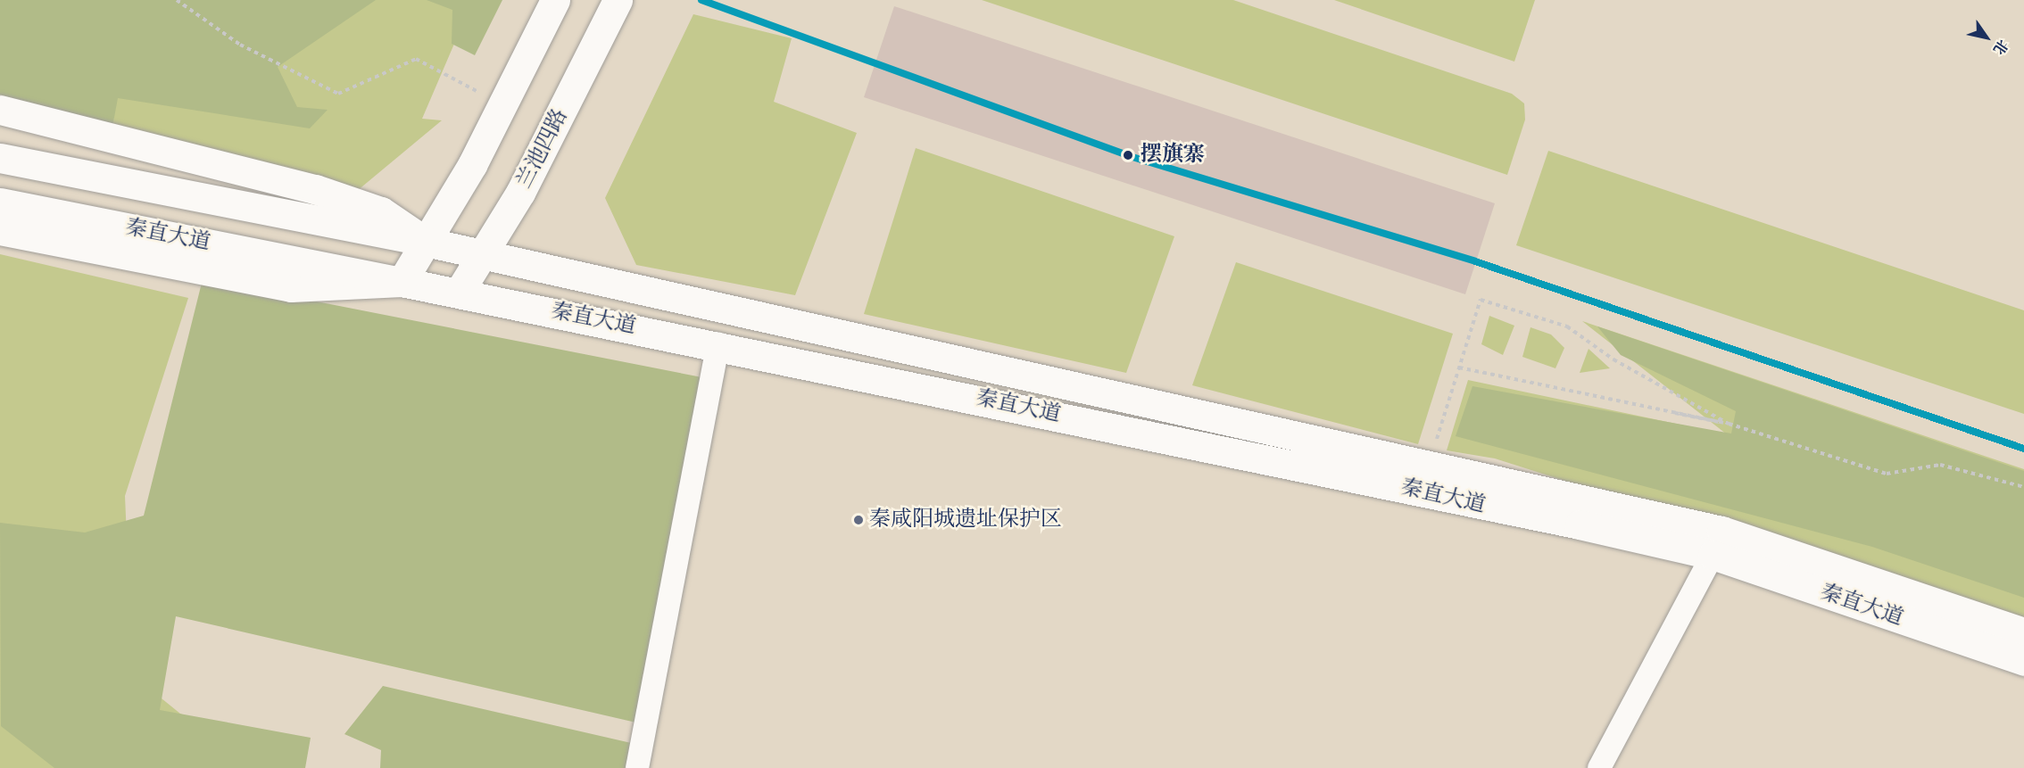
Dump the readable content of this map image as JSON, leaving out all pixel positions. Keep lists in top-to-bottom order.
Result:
{
  "streets": {
    "street": ["兰池四路", "秦直大道"]
  },
  "crossings": [
    ["兰池四路", "秦直大道"]
  ],
  "places": ["摆旗寨", "秦咸阳城遗址保护区"],
  "north": "bottom right"
}
